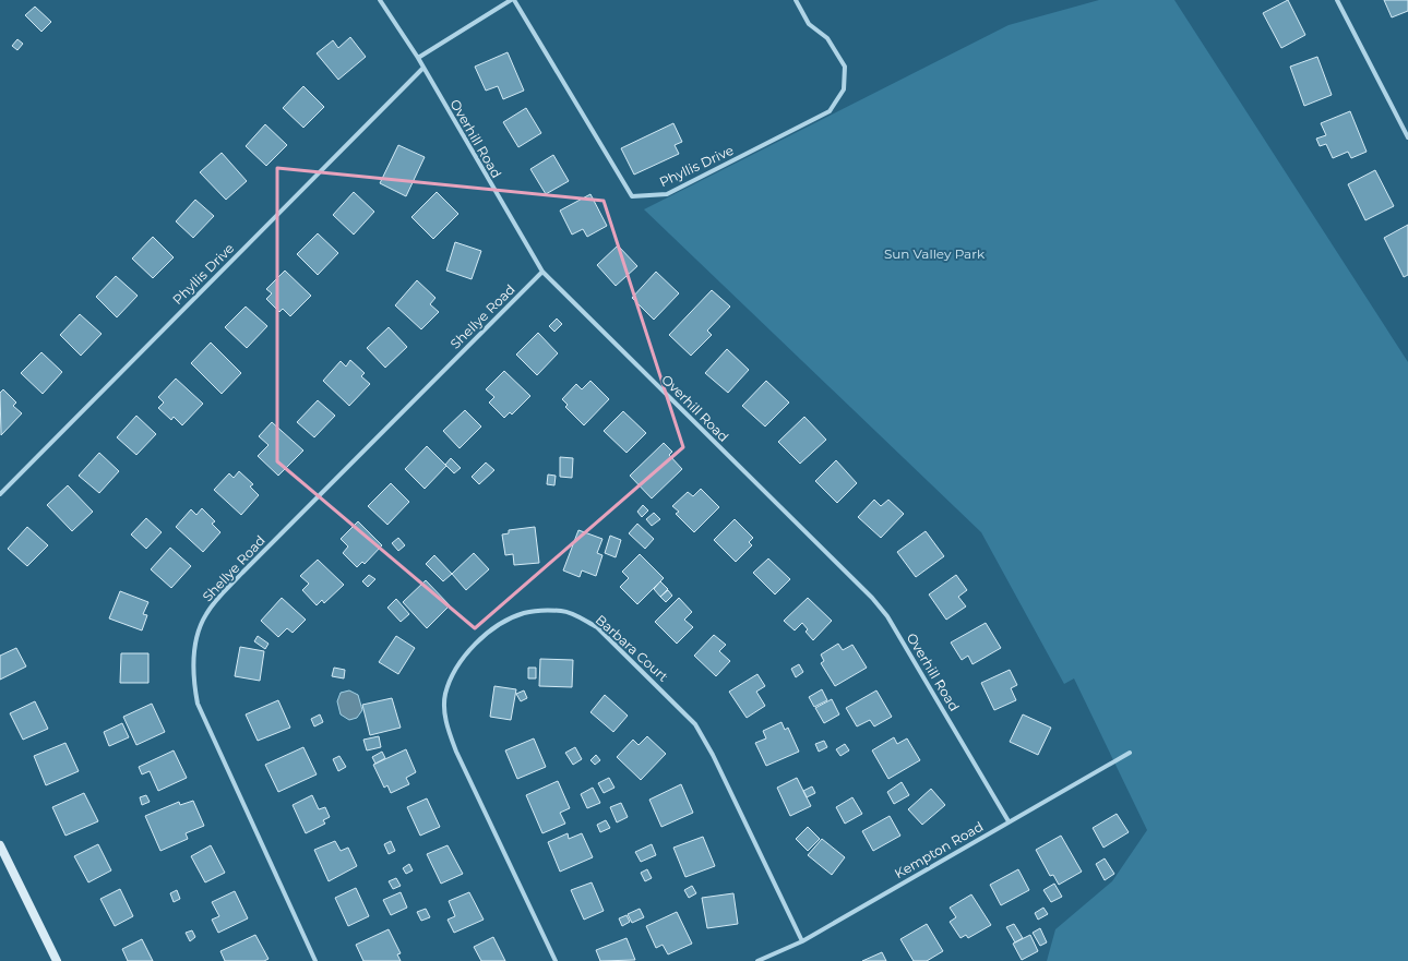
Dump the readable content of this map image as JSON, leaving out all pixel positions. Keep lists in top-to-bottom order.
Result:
{
  "streets": {
    "street": [
      "Overhill Road",
      "Phyllis Drive",
      "Shellye Road",
      "Barbara Court",
      "Kempton Road"
    ]
  },
  "crossings": [
    ["Overhill Road", "Phyllis Drive"],
    ["Overhill Road", "Shellye Road"],
    ["Overhill Road", "Kempton Road"],
    ["Barbara Court", "Kempton Road"]
  ],
  "parks": ["Sun Valley Park"]
}
